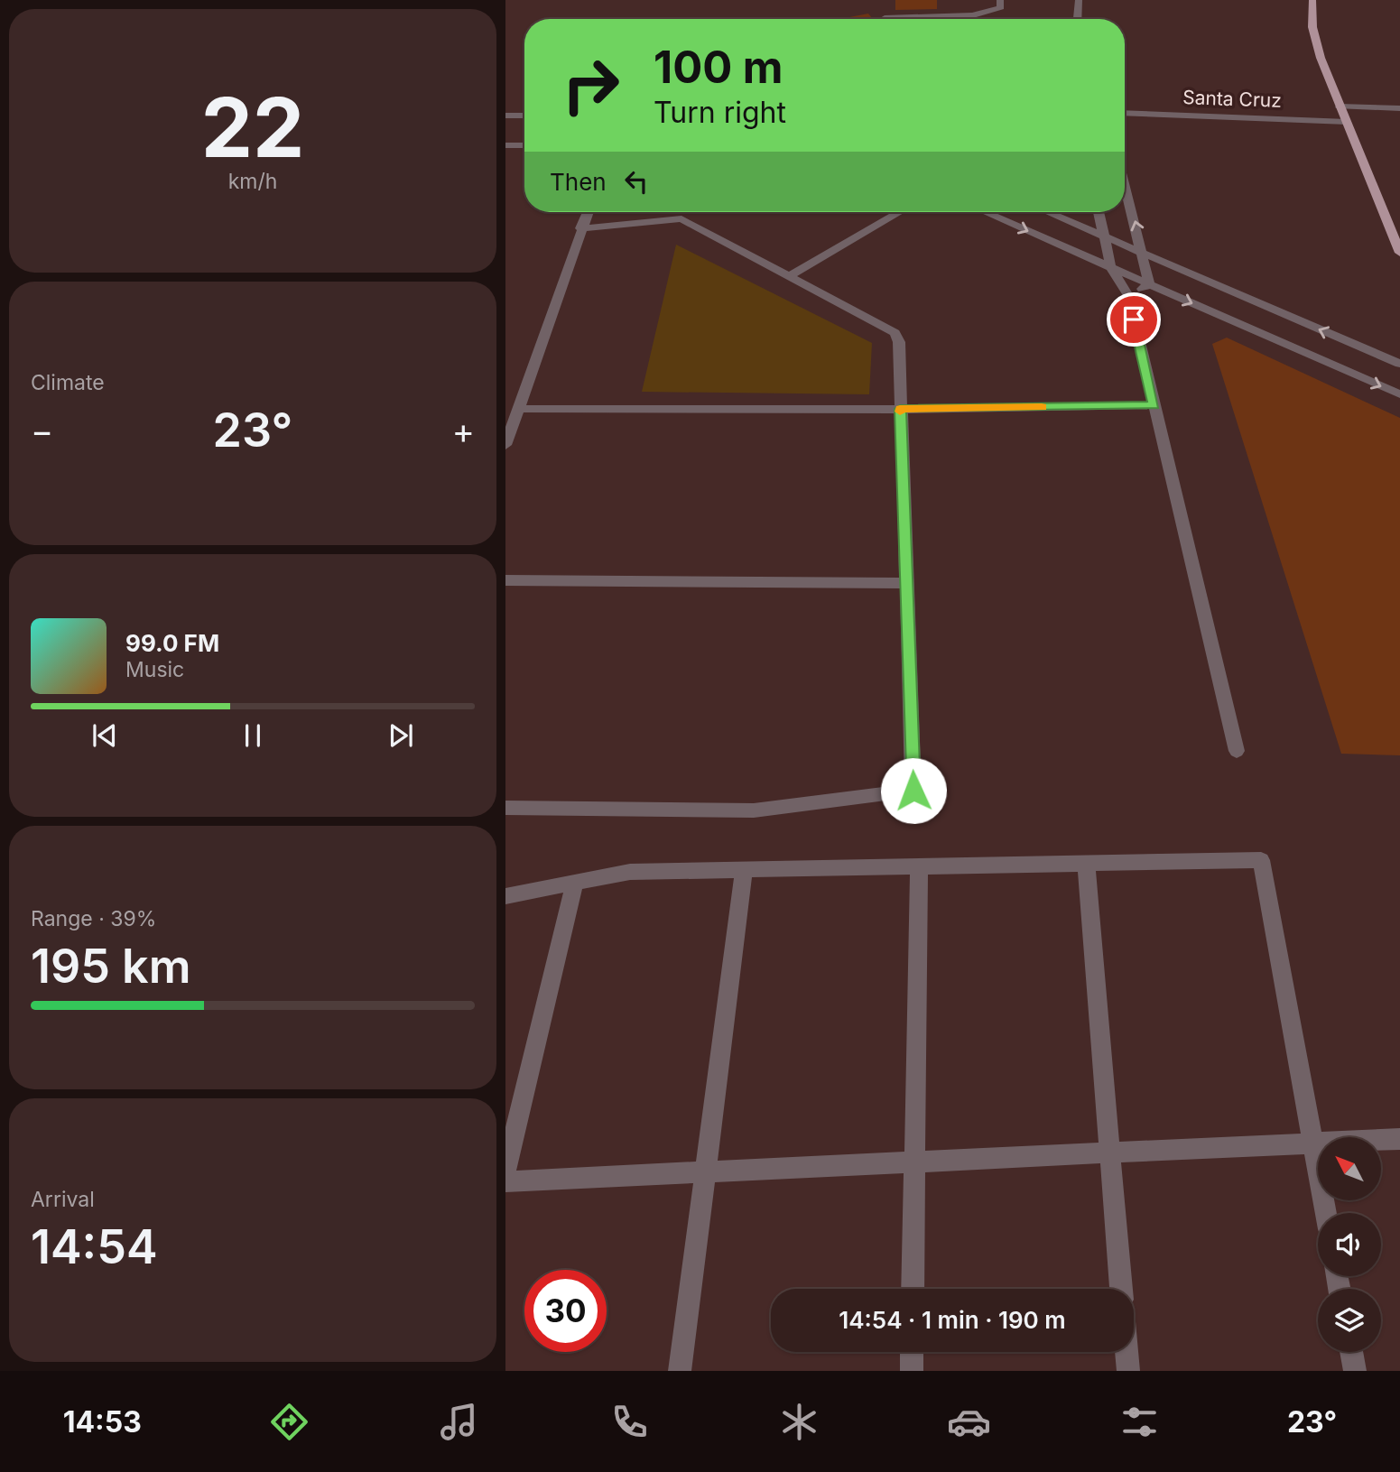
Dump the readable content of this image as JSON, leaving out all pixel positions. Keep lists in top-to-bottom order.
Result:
{
  "streets": {
    "street": ["Santa Cruz"]
  },
  "north": "top left",
  "page": {
    "tile": [
      ["22", "km/h"],
      "Climate",
      ["Range · 39%", "195 km"],
      ["Arrival", "14:54"]
    ],
    "turn": ["100 m", "Turn right"],
    "then": "Then",
    "heat": ["−", "23°", "+"],
    "song": ["99.0 FM", "Music"],
    "limit": "30",
    "trip": "14:54 · 1 min · 190 m",
    "tabs": ["14:53", "23°"]
  }
}
